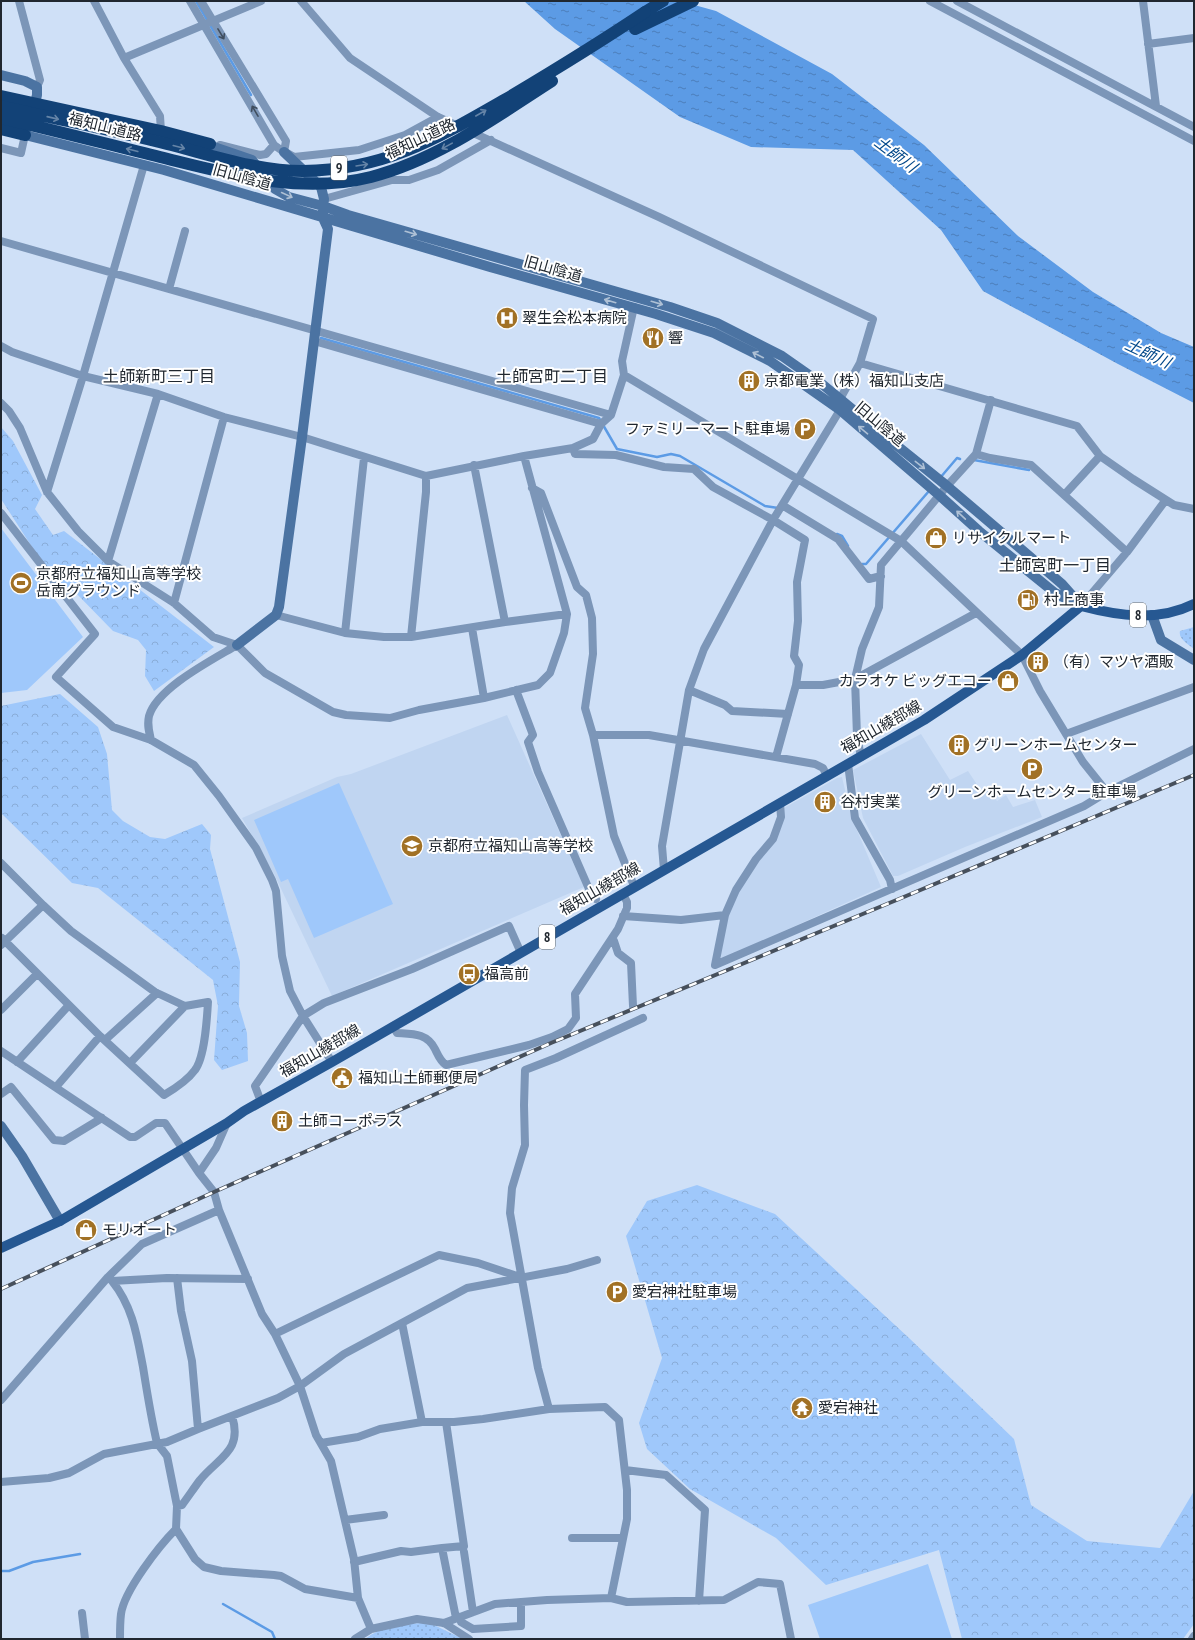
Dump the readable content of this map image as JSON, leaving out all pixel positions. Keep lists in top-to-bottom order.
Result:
{
  "streets": {
    "highway": ["福知山道路", "9"],
    "main road": ["8", "福知山綾部線"],
    "street": ["旧山陰道"]
  },
  "crossings": [
    ["福知山道路", "9"],
    ["旧山陰道", "8"],
    ["旧山陰道", "福知山綾部線"],
    ["8", "福知山綾部線"]
  ],
  "districts": ["土師新町三丁目", "土師宮町二丁目", "土師宮町一丁目"],
  "water": ["土師川"],
  "places": {
    "hospital": ["翠生会松本病院"],
    "restaurant": ["響"],
    "building": [
      "京都電業（株）福知山支店",
      "（有）マツヤ酒販",
      "グリーンホームセンター",
      "谷村実業",
      "土師コーポラス"
    ],
    "parking": ["ファミリーマート駐車場", "グリーンホームセンター駐車場", "愛宕神社駐車場"],
    "shop": ["リサイクルマート", "カラオケ ビッグエコー", "モリオート"],
    "sports": ["京都府立福知山高等学校 岳南グラウンド"],
    "fuel station": ["村上商事"],
    "school or university": ["京都府立福知山高等学校"],
    "bus stop": ["福高前"],
    "public building": ["福知山土師郵便局"],
    "temple": ["愛宕神社"]
  }
}
